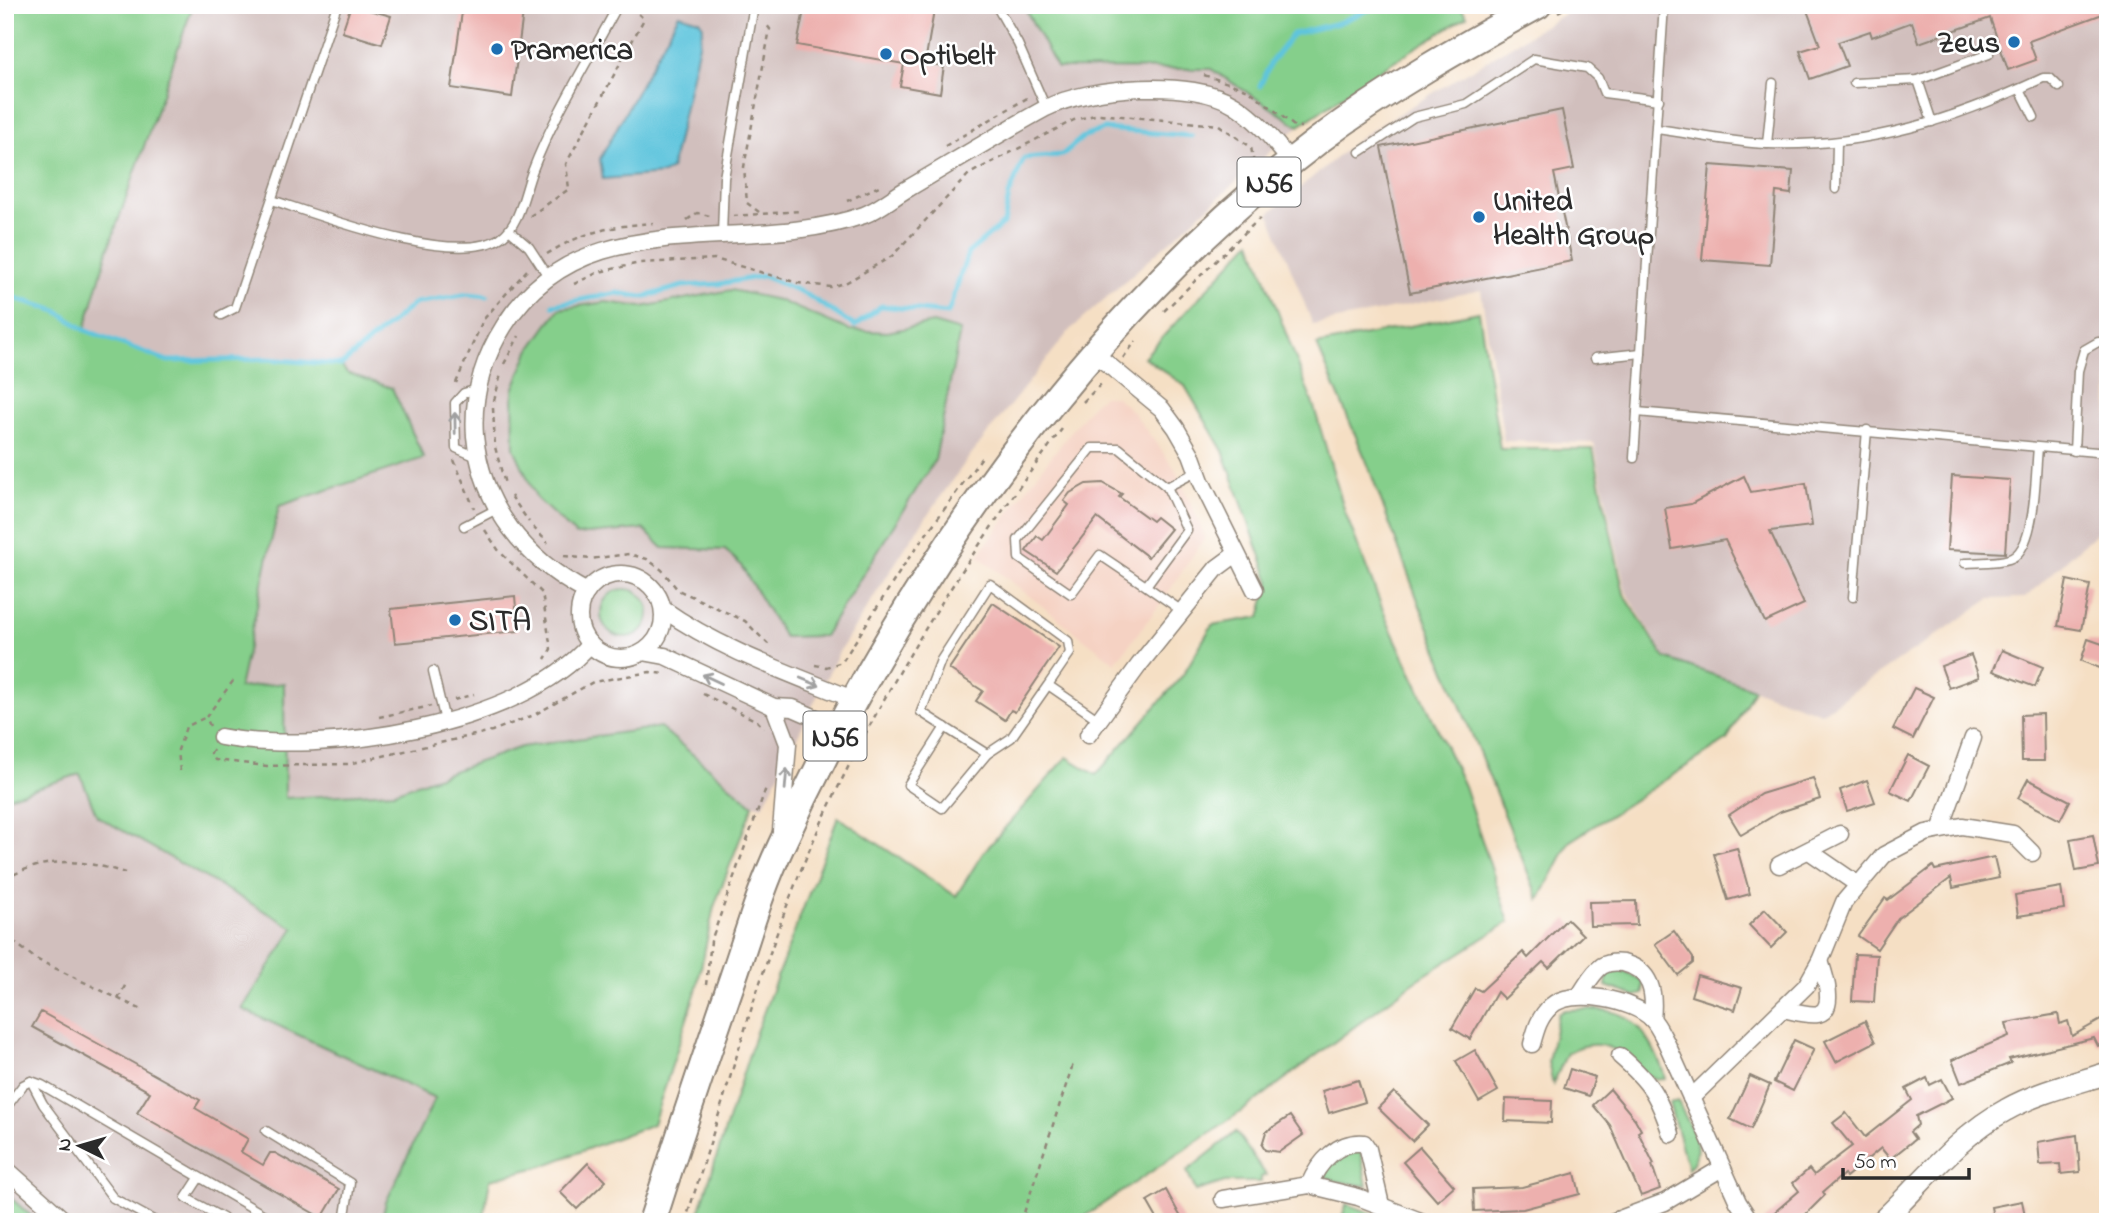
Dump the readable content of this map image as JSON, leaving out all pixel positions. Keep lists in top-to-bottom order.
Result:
{
  "streets": {
    "main road": ["N56"]
  },
  "places": [
    "Zeus",
    "Pramerica",
    "Optibelt",
    "United Health Group",
    "SITA"
  ],
  "scale_bar": "50 m",
  "north": "left"
}
